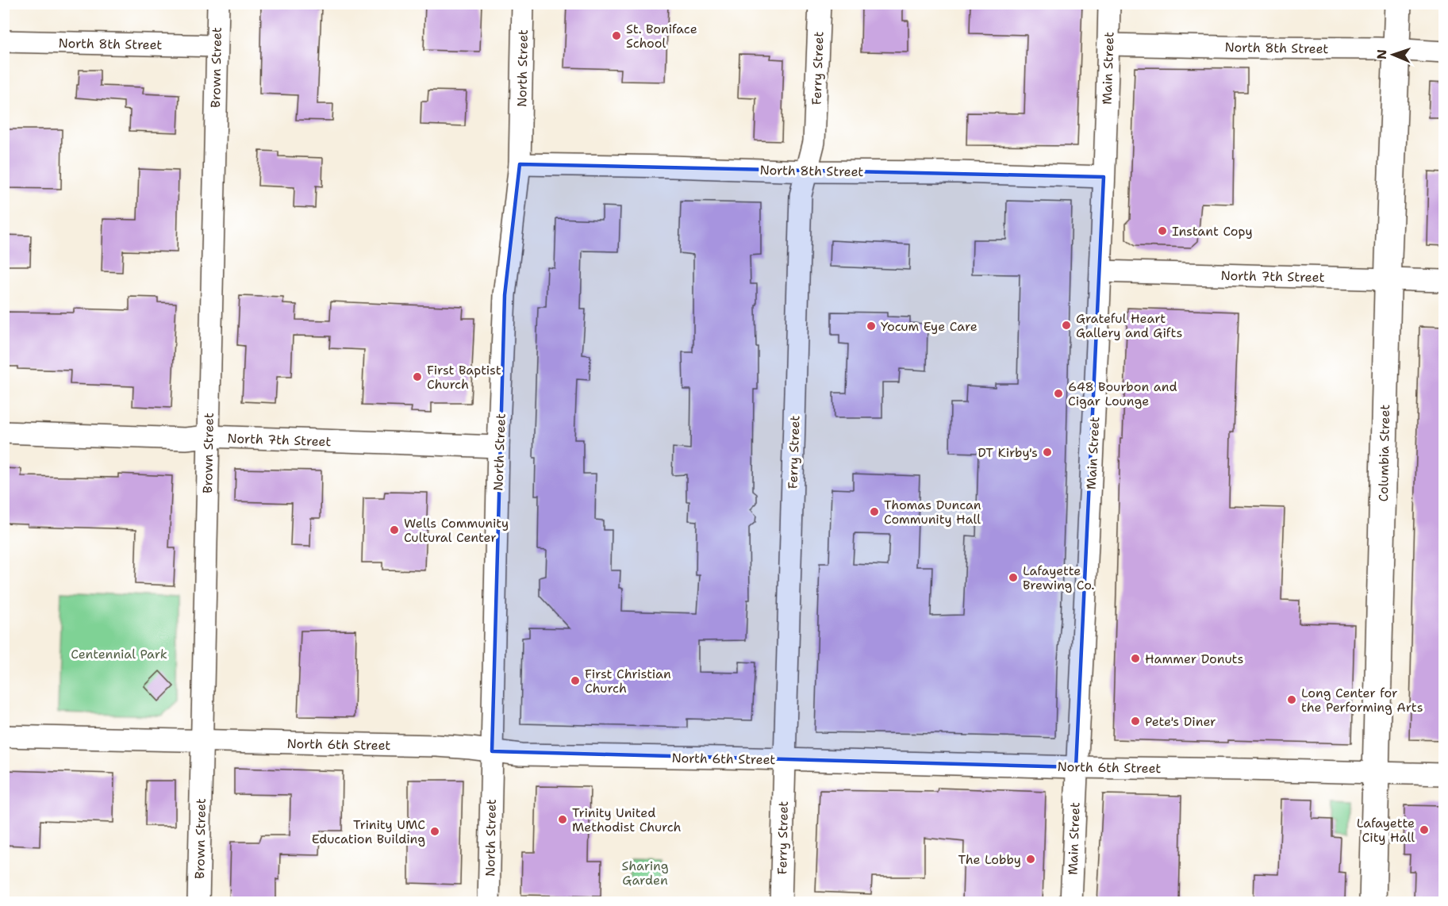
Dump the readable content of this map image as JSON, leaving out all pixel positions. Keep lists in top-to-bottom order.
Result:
{
  "streets": {
    "main road": ["Columbia Street"],
    "street": [
      "North 8th Street",
      "Brown Street",
      "North Street",
      "Ferry Street",
      "Main Street",
      "North 7th Street",
      "North 6th Street"
    ]
  },
  "crossings": [
    ["North 8th Street", "Brown Street"],
    ["North 8th Street", "North Street"],
    ["North 8th Street", "Ferry Street"],
    ["North 8th Street", "Main Street"],
    ["North 8th Street", "Columbia Street"],
    ["Brown Street", "North 7th Street"],
    ["Brown Street", "North 6th Street"],
    ["North Street", "North 7th Street"],
    ["North Street", "North 6th Street"],
    ["Ferry Street", "North 6th Street"],
    ["Main Street", "North 7th Street"],
    ["Main Street", "North 6th Street"],
    ["North 7th Street", "Columbia Street"],
    ["Columbia Street", "North 6th Street"]
  ],
  "parks": ["Centennial Park", "Sharing Garden"],
  "places": [
    "St. Boniface School",
    "Instant Copy",
    "Grateful Heart Gallery and Gifts",
    "Yocum Eye Care",
    "First Baptist Church",
    "648 Bourbon and Cigar Lounge",
    "DT Kirby's",
    "Thomas Duncan Community Hall",
    "Wells Community Cultural Center",
    "Lafayette Brewing Co.",
    "Hammer Donuts",
    "First Christian Church",
    "Long Center for the Performing Arts",
    "Pete's Diner",
    "Trinity United Methodist Church",
    "Lafayette City Hall",
    "Trinity UMC Education Building",
    "The Lobby"
  ],
  "north": "left"
}
